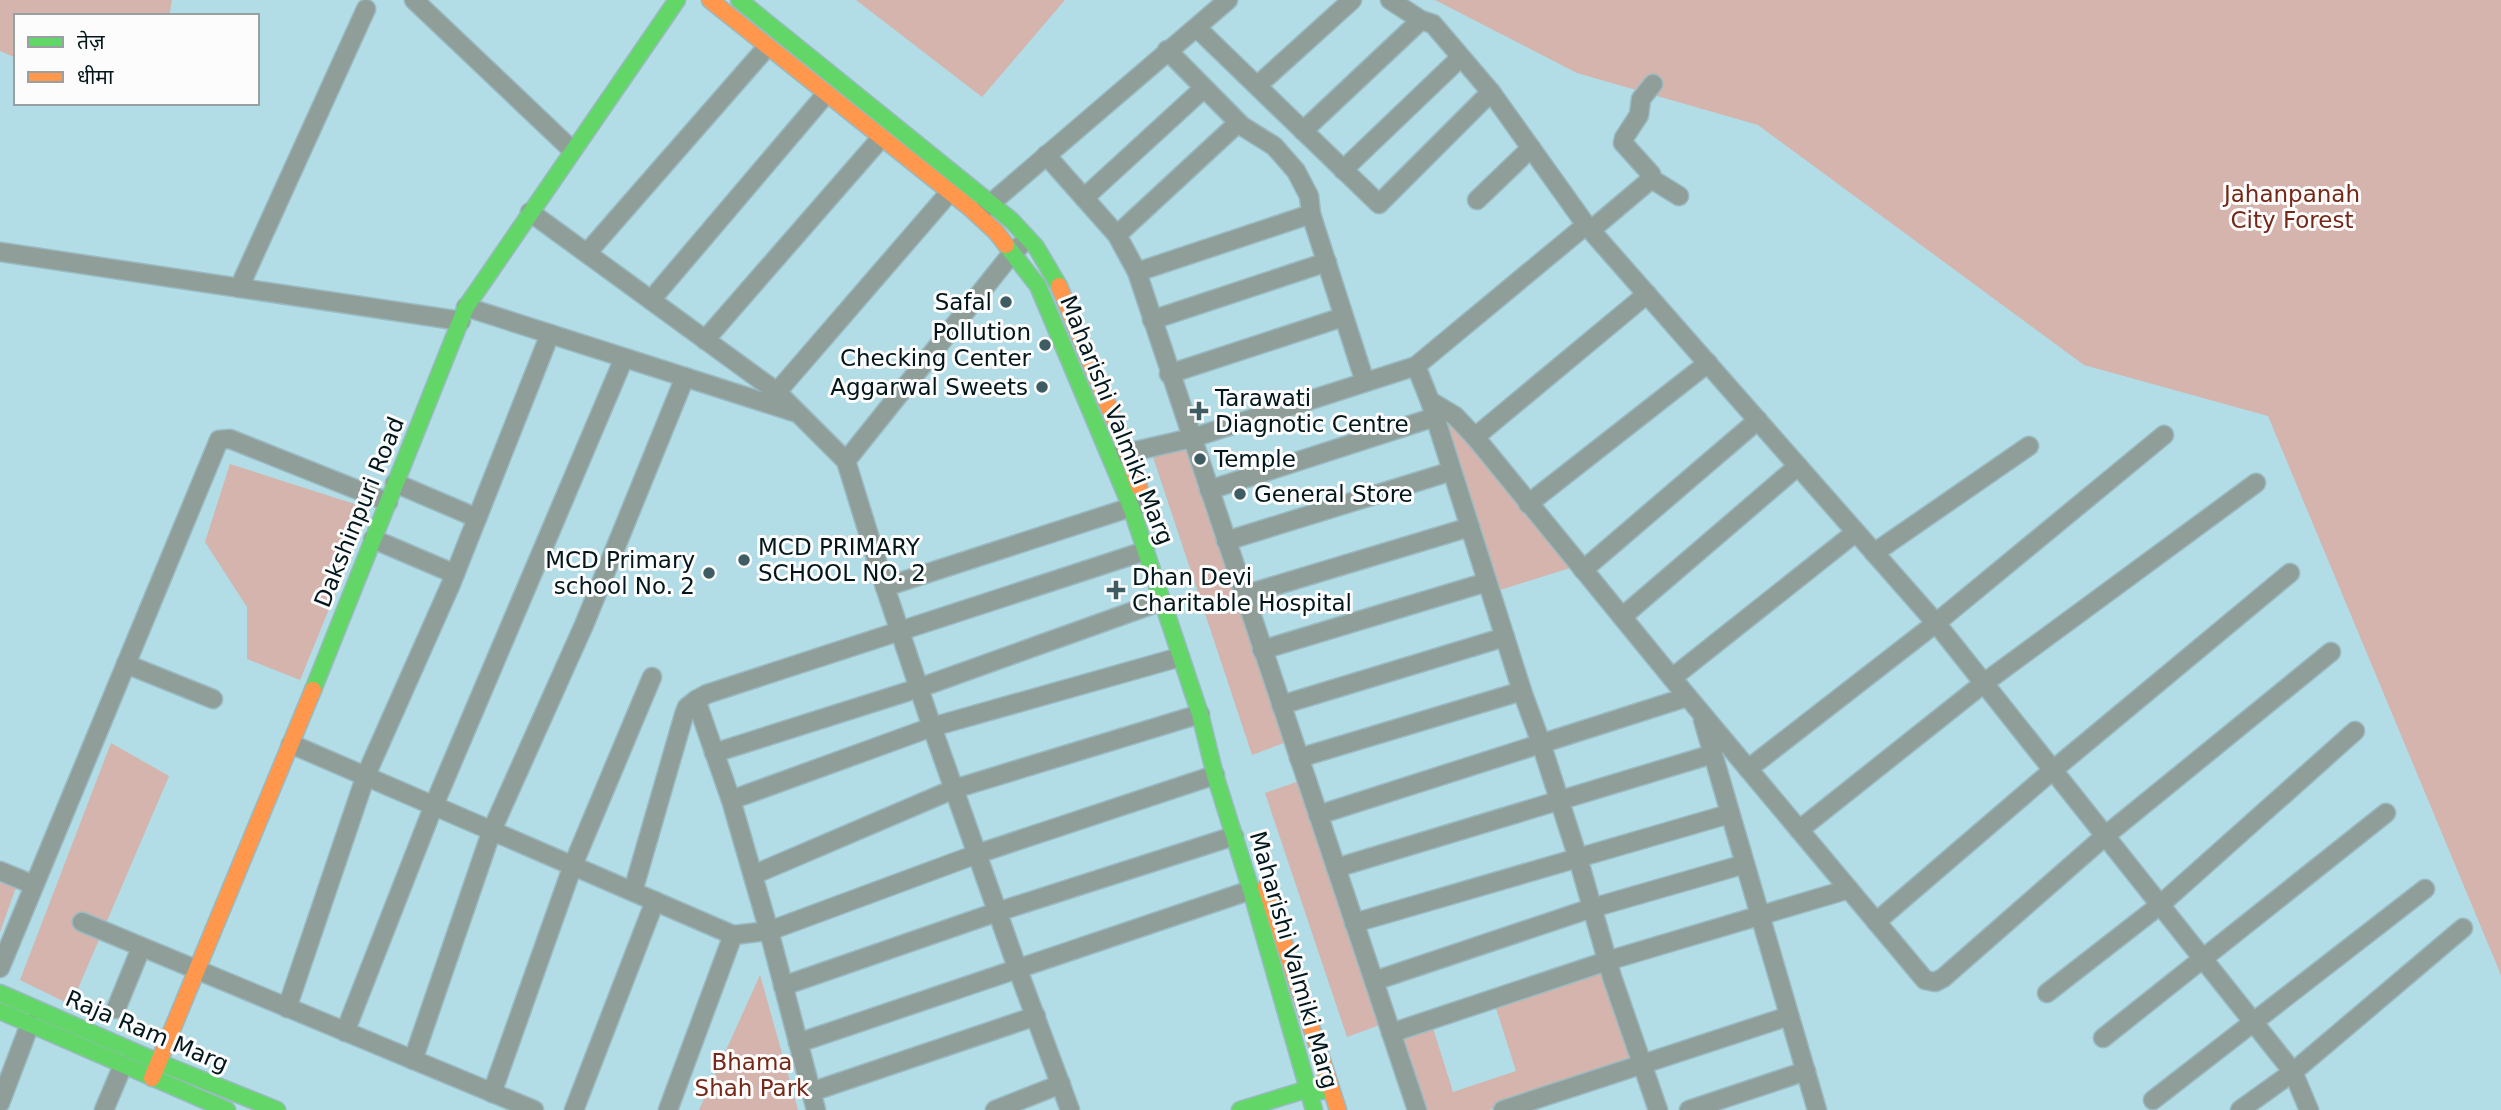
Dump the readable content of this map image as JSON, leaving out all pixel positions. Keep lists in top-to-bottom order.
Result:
{
  "streets": {
    "street": ["Maharishi Valmiki Marg", "Dakshinpuri Road", "Raja Ram Marg"]
  },
  "crossings": [
    ["Dakshinpuri Road", "Raja Ram Marg"]
  ],
  "parks": ["Jahanpanah City Forest", "Bhama Shah Park"],
  "places": {
    "other": [
      "Safal",
      "Pollution Checking Center",
      "Aggarwal Sweets",
      "Temple",
      "General Store",
      "MCD PRIMARY SCHOOL NO. 2",
      "MCD Primary school No. 2"
    ],
    "health": ["Tarawati Diagnotic Centre", "Dhan Devi Charitable Hospital"]
  },
  "legend": ["तेज़", "धीमा"]
}
